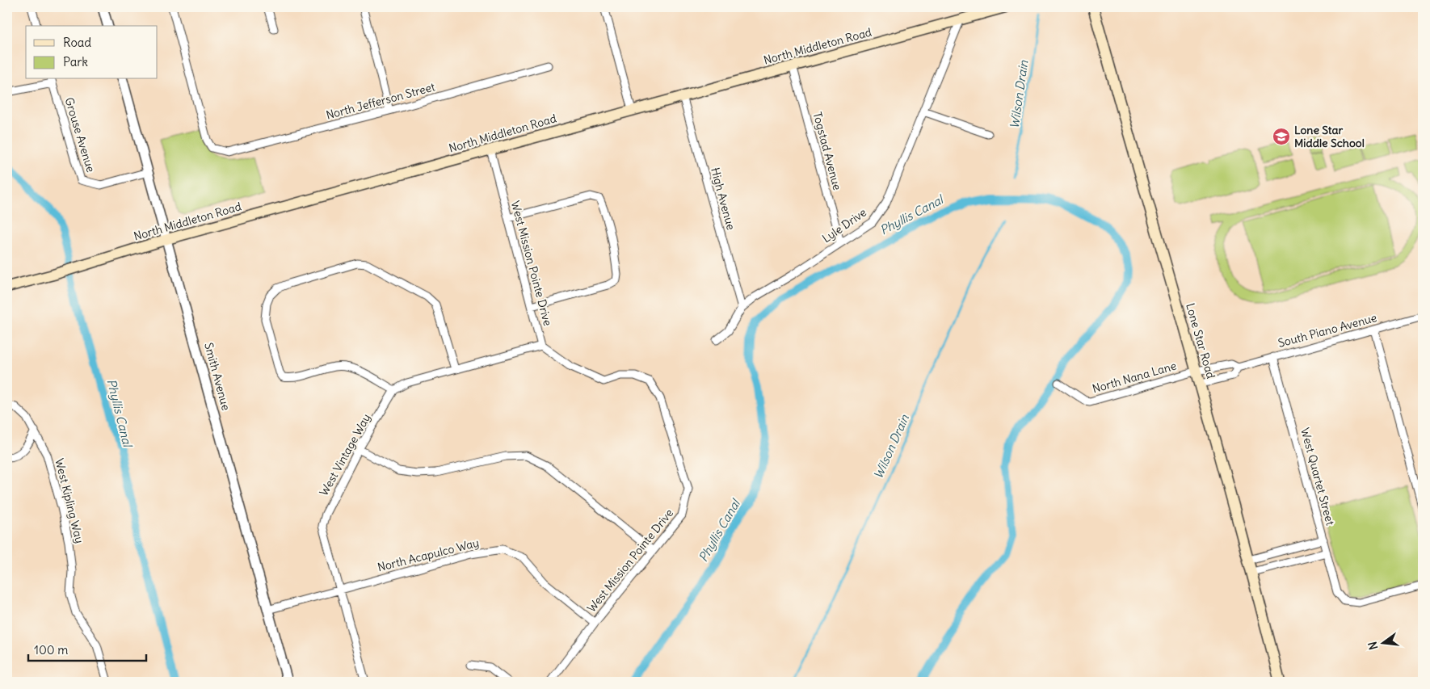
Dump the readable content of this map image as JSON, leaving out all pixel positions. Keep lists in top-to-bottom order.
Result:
{
  "streets": {
    "main road": ["North Middleton Road", "Lone Star Road"],
    "street": [
      "North Jefferson Street",
      "Grouse Avenue",
      "Togstad Avenue",
      "High Avenue",
      "Lyle Drive",
      "West Mission Pointe Drive",
      "South Piano Avenue",
      "Smith Avenue",
      "North Nana Lane",
      "West Vintage Way",
      "West Quartet Street",
      "West Kipling Way",
      "North Acapulco Way"
    ]
  },
  "crossings": [
    ["North Middleton Road", "Togstad Avenue"],
    ["North Middleton Road", "High Avenue"],
    ["North Middleton Road", "Lyle Drive"],
    ["North Middleton Road", "West Mission Pointe Drive"],
    ["North Middleton Road", "Smith Avenue"],
    ["Grouse Avenue", "Smith Avenue"],
    ["Togstad Avenue", "Lyle Drive"],
    ["High Avenue", "Lyle Drive"],
    ["West Mission Pointe Drive", "North Acapulco Way"],
    ["South Piano Avenue", "Lone Star Road"],
    ["South Piano Avenue", "North Nana Lane"],
    ["South Piano Avenue", "West Quartet Street"],
    ["Lone Star Road", "North Nana Lane"],
    ["Smith Avenue", "North Acapulco Way"],
    ["West Vintage Way", "North Acapulco Way"]
  ],
  "water": ["Wilson Drain", "Phyllis Canal"],
  "places": {
    "school or university": ["Lone Star Middle School"]
  },
  "legend": ["Road", "Park"],
  "scale_bar": "100 m",
  "north": "left"
}
